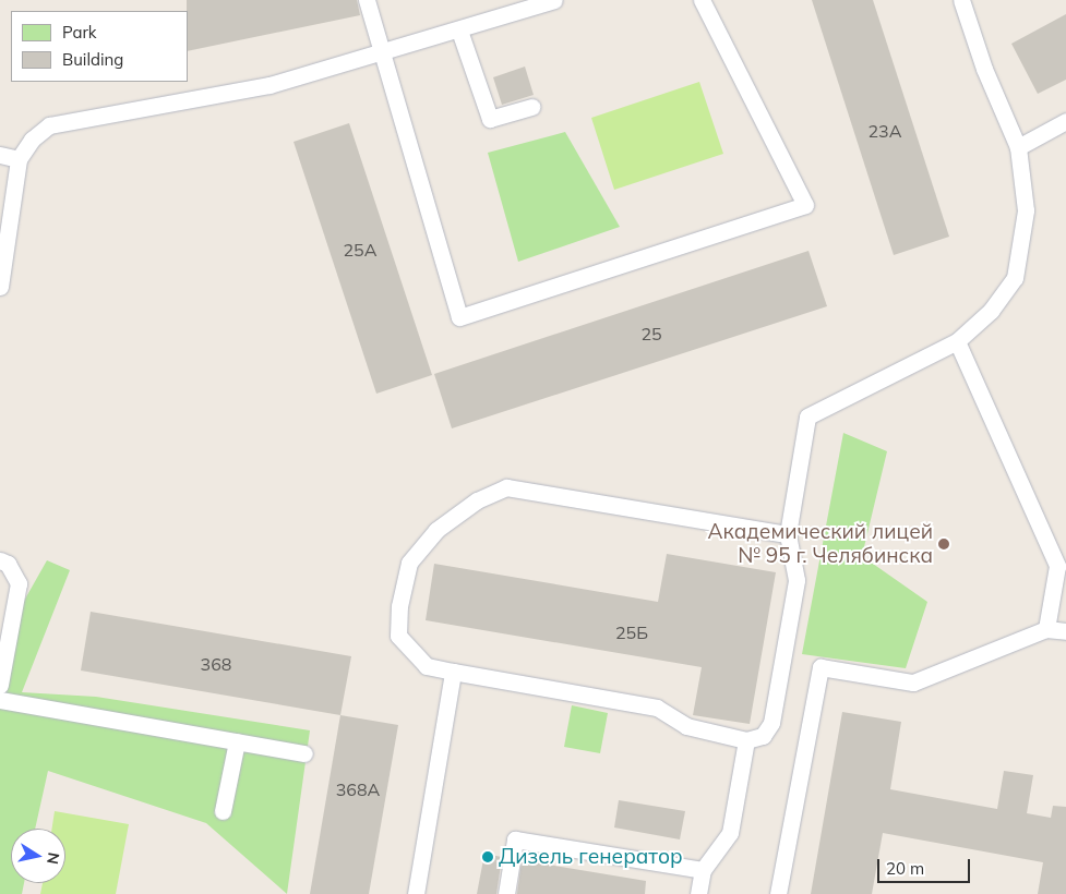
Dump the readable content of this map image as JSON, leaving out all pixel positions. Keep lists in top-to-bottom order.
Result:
{
  "places": ["Академический лицей № 95 г. Челябинска", "Дизель генератор"],
  "house_numbers": [
    "23А",
    "25А",
    "25",
    "25Б",
    "368",
    "368А"
  ],
  "legend": ["Park", "Building"],
  "scale_bar": "20 m",
  "north": "right"
}
